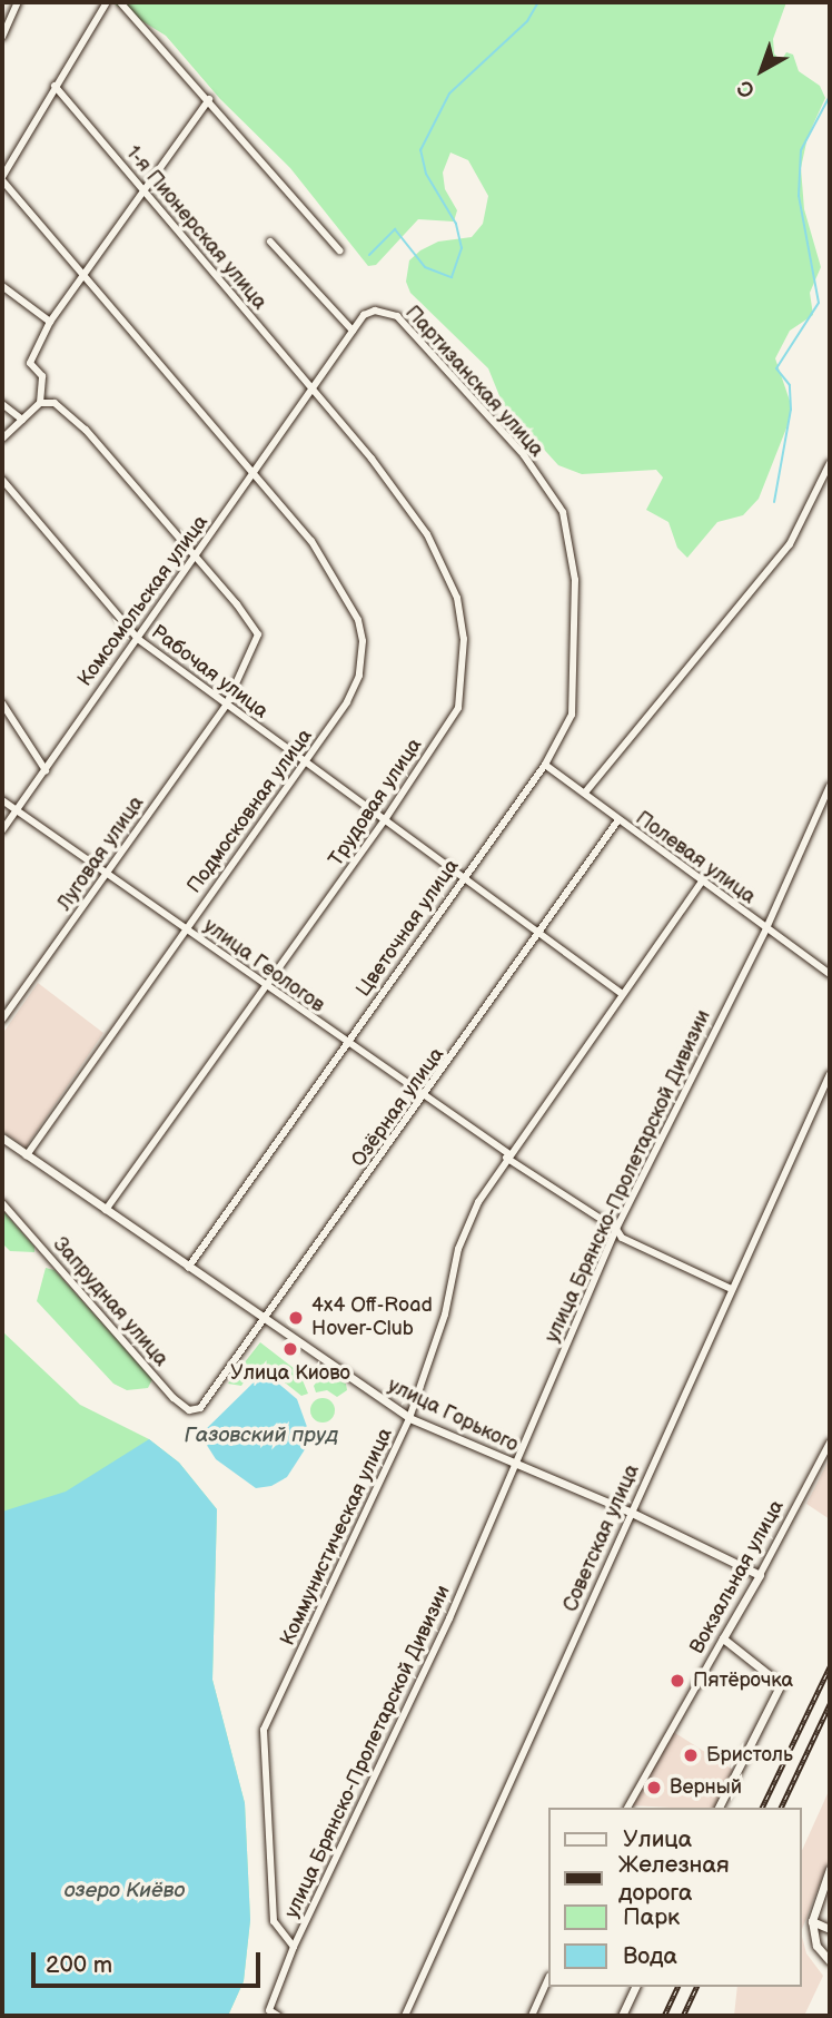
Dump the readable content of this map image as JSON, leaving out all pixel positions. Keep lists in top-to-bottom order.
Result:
{
  "streets": {
    "street": [
      "1-я Пионерская улица",
      "Партизанская улица",
      "Комсомольская улица",
      "Рабочая улица",
      "Трудовая улица",
      "Подмосковная улица",
      "Луговая улица",
      "Полевая улица",
      "Цветочная улица",
      "улица Геологов",
      "Озёрная улица",
      "улица Брянско-Пролетарской Дивизии",
      "Запрудная улица",
      "улица Горького",
      "Коммунистическая улица",
      "Советская улица",
      "Вокзальная улица"
    ]
  },
  "crossings": [
    ["1-я Пионерская улица", "Партизанская улица"],
    ["1-я Пионерская улица", "Комсомольская улица"],
    ["1-я Пионерская улица", "Трудовая улица"],
    ["Партизанская улица", "Комсомольская улица"],
    ["Партизанская улица", "Трудовая улица"],
    ["Партизанская улица", "Цветочная улица"],
    ["Комсомольская улица", "Рабочая улица"],
    ["Комсомольская улица", "Трудовая улица"],
    ["Комсомольская улица", "Подмосковная улица"],
    ["Комсомольская улица", "Луговая улица"],
    ["Комсомольская улица", "улица Геологов"],
    ["Рабочая улица", "Трудовая улица"],
    ["Рабочая улица", "Подмосковная улица"],
    ["Рабочая улица", "Луговая улица"],
    ["Рабочая улица", "Цветочная улица"],
    ["Рабочая улица", "Озёрная улица"],
    ["Рабочая улица", "Коммунистическая улица"],
    ["Трудовая улица", "улица Геологов"],
    ["Трудовая улица", "улица Горького"],
    ["Подмосковная улица", "улица Геологов"],
    ["Подмосковная улица", "улица Горького"],
    ["Луговая улица", "улица Геологов"],
    ["Полевая улица", "Цветочная улица"],
    ["Полевая улица", "Озёрная улица"],
    ["Полевая улица", "улица Брянско-Пролетарской Дивизии"],
    ["Полевая улица", "Коммунистическая улица"],
    ["Цветочная улица", "улица Геологов"],
    ["Цветочная улица", "улица Горького"],
    ["улица Геологов", "Озёрная улица"],
    ["улица Геологов", "улица Брянско-Пролетарской Дивизии"],
    ["улица Геологов", "Коммунистическая улица"],
    ["улица Геологов", "Советская улица"],
    ["Озёрная улица", "Запрудная улица"],
    ["Озёрная улица", "улица Горького"],
    ["улица Брянско-Пролетарской Дивизии", "улица Горького"],
    ["улица Брянско-Пролетарской Дивизии", "Коммунистическая улица"],
    ["улица Горького", "Коммунистическая улица"],
    ["улица Горького", "Советская улица"],
    ["улица Горького", "Вокзальная улица"]
  ],
  "water": ["Газовский пруд", "озеро Киёво"],
  "places": [
    "4x4 Off-Road Hover-Club",
    "Улица Киово",
    "Пятёрочка",
    "Бристоль",
    "Верный"
  ],
  "legend": [
    "Улица",
    "Железная дорога",
    "Парк",
    "Вода"
  ],
  "scale_bar": "200 m",
  "north": "bottom left"
}
